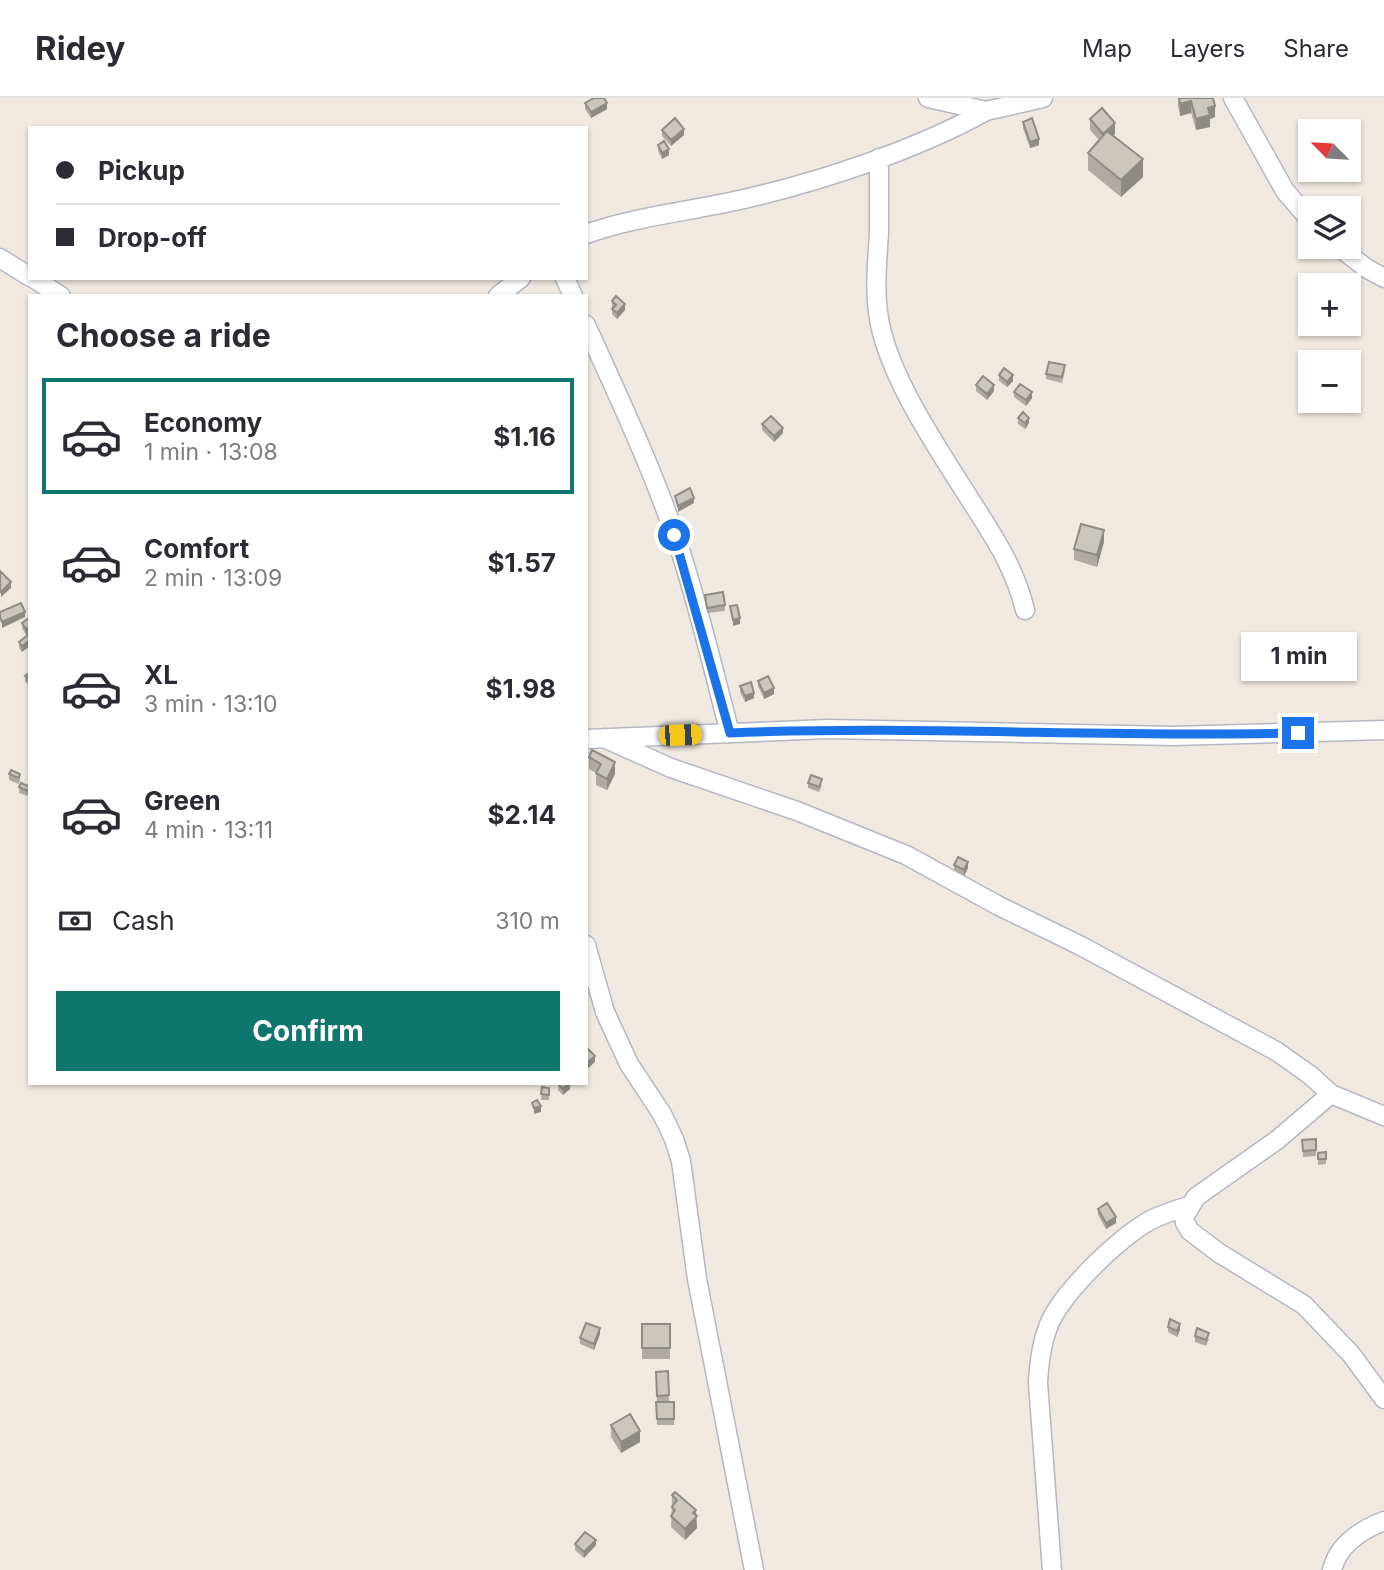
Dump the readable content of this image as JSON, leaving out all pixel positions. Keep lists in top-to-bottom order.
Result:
{
  "north": "top left",
  "page": {
    "header": "Ridey",
    "nav": ["Map", "Layers", "Share"],
    "map_buttons": ["+", "−"],
    "banner": ["Pickup", "Drop-off"],
    "heading": "Choose a ride",
    "list": [
      {
        "name": "Economy",
        "note": "1 min · 13:08",
        "value": "$1.16"
      },
      {
        "name": "Comfort",
        "note": "2 min · 13:09",
        "value": "$1.57"
      },
      {
        "name": "XL",
        "note": "3 min · 13:10",
        "value": "$1.98"
      },
      {
        "name": "Green",
        "note": "4 min · 13:11",
        "value": "$2.14"
      }
    ],
    "bubble": "1 min",
    "pay": ["Cash", "310 m"],
    "buttons": "Confirm"
  }
}
